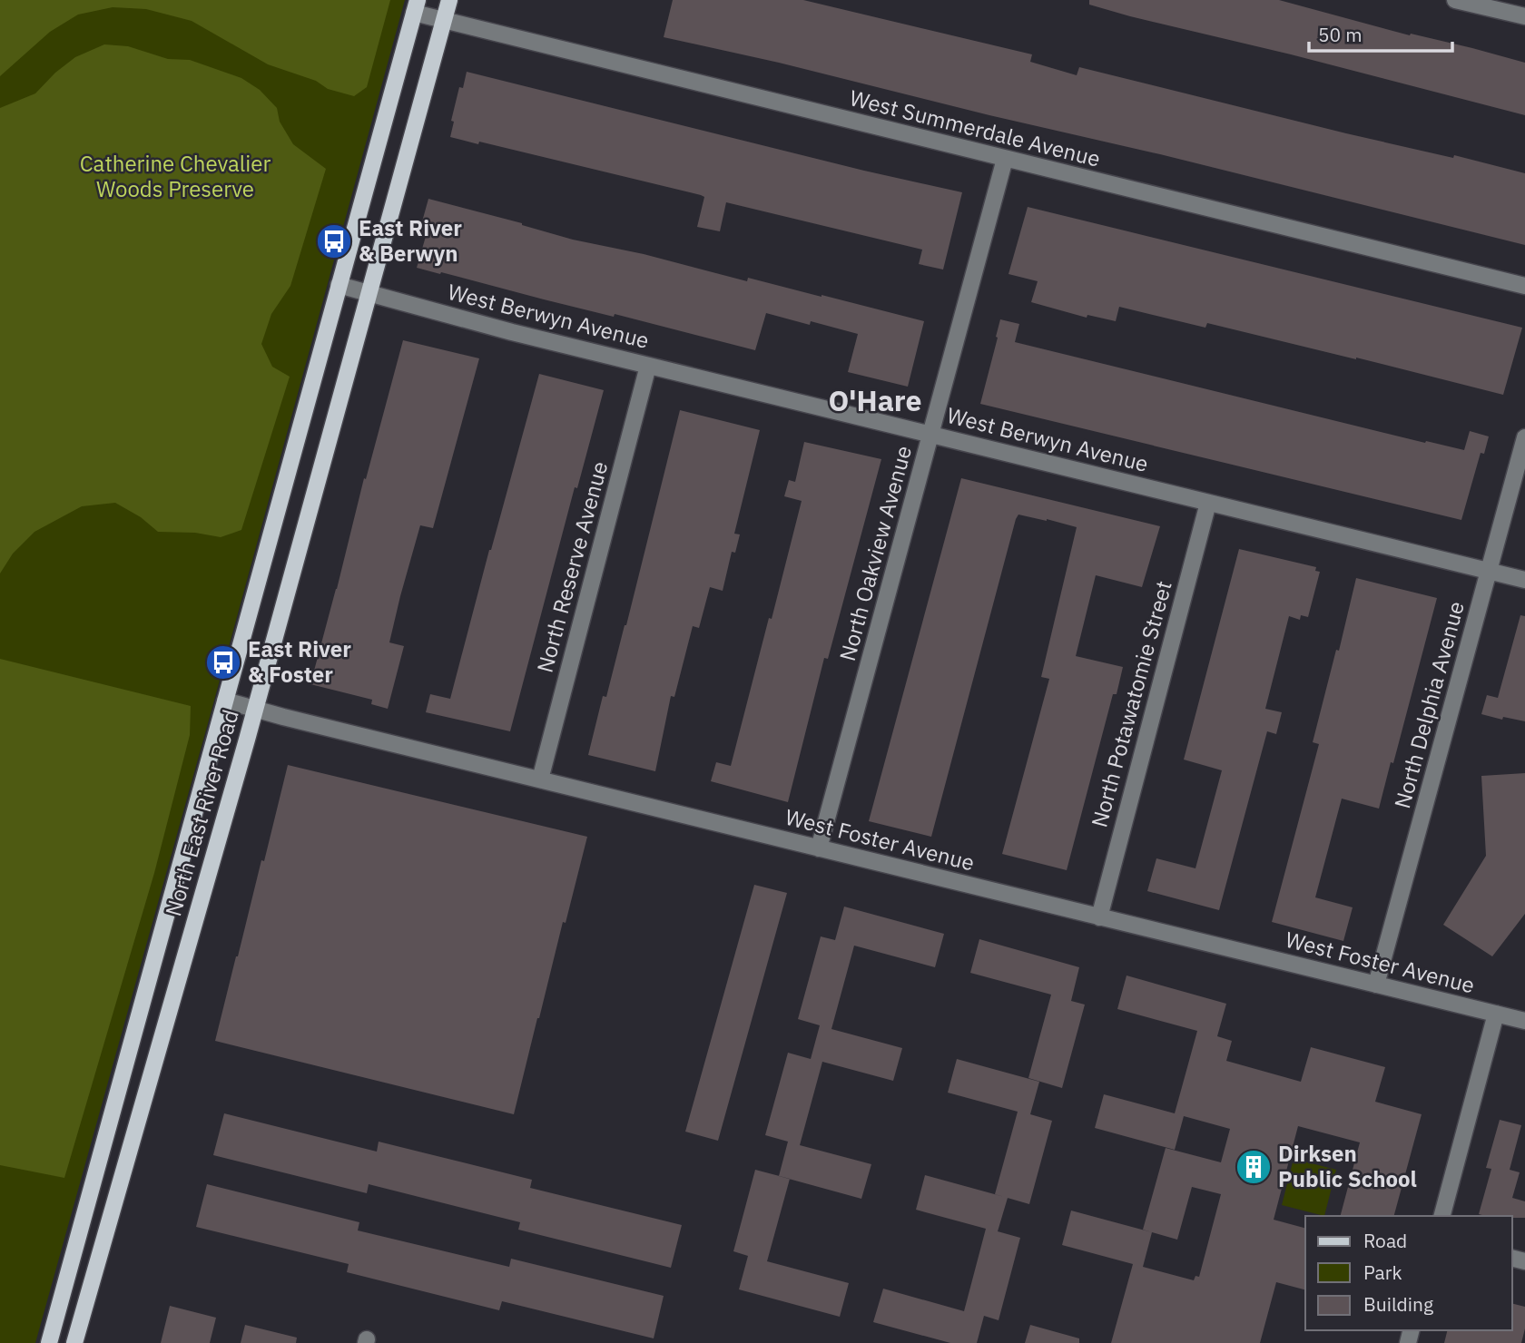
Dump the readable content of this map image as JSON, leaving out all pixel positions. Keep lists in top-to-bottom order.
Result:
{
  "streets": {
    "main road": ["North East River Road"],
    "street": [
      "West Summerdale Avenue",
      "West Berwyn Avenue",
      "North Oakview Avenue",
      "North Reserve Avenue",
      "North Potawatomie Street",
      "North Delphia Avenue",
      "West Foster Avenue"
    ]
  },
  "crossings": [
    ["West Summerdale Avenue", "North Oakview Avenue"],
    ["West Summerdale Avenue", "North East River Road"],
    ["West Berwyn Avenue", "North Oakview Avenue"],
    ["West Berwyn Avenue", "North Reserve Avenue"],
    ["West Berwyn Avenue", "North Potawatomie Street"],
    ["West Berwyn Avenue", "North Delphia Avenue"],
    ["West Berwyn Avenue", "North East River Road"],
    ["North Oakview Avenue", "West Foster Avenue"],
    ["North Reserve Avenue", "West Foster Avenue"],
    ["North Potawatomie Street", "West Foster Avenue"],
    ["North Delphia Avenue", "West Foster Avenue"],
    ["North East River Road", "West Foster Avenue"]
  ],
  "districts": ["O'Hare"],
  "parks": ["Catherine Chevalier Woods Preserve"],
  "places": {
    "bus stop": ["East River & Berwyn", "East River & Foster"],
    "building": ["Dirksen Public School"]
  },
  "legend": ["Road", "Park", "Building"],
  "scale_bar": "50 m"
}
